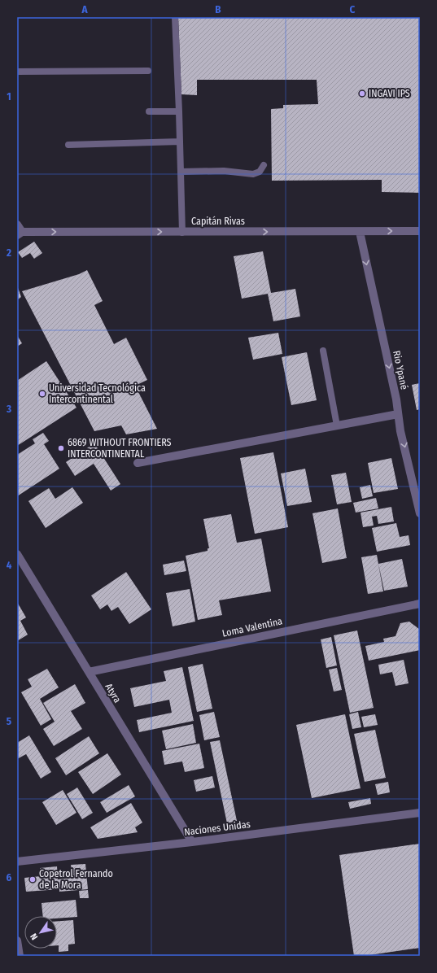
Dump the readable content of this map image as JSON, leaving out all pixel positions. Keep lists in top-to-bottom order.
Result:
{
  "streets": {
    "street": [
      "Capitán Rivas",
      "Rio Ypané",
      "Loma Valentina",
      "Atyra",
      "Naciones Unidas"
    ]
  },
  "crossings": [
    ["Capitán Rivas", "Rio Ypané"],
    ["Loma Valentina", "Atyra"],
    ["Atyra", "Naciones Unidas"]
  ],
  "one_way": ["Capitán Rivas", "Rio Ypané"],
  "places": [
    "INGAVI IPS",
    "Universidad Tecnológica Intercontinental",
    "6869 WITHOUT FRONTIERS INTERCONTINENTAL",
    "Copetrol Fernando de la Mora"
  ],
  "north": "bottom left",
  "grid": {
    "columns": ["A", "B", "C"],
    "rows": [
      "1",
      "2",
      "3",
      "4",
      "5",
      "6"
    ]
  }
}
